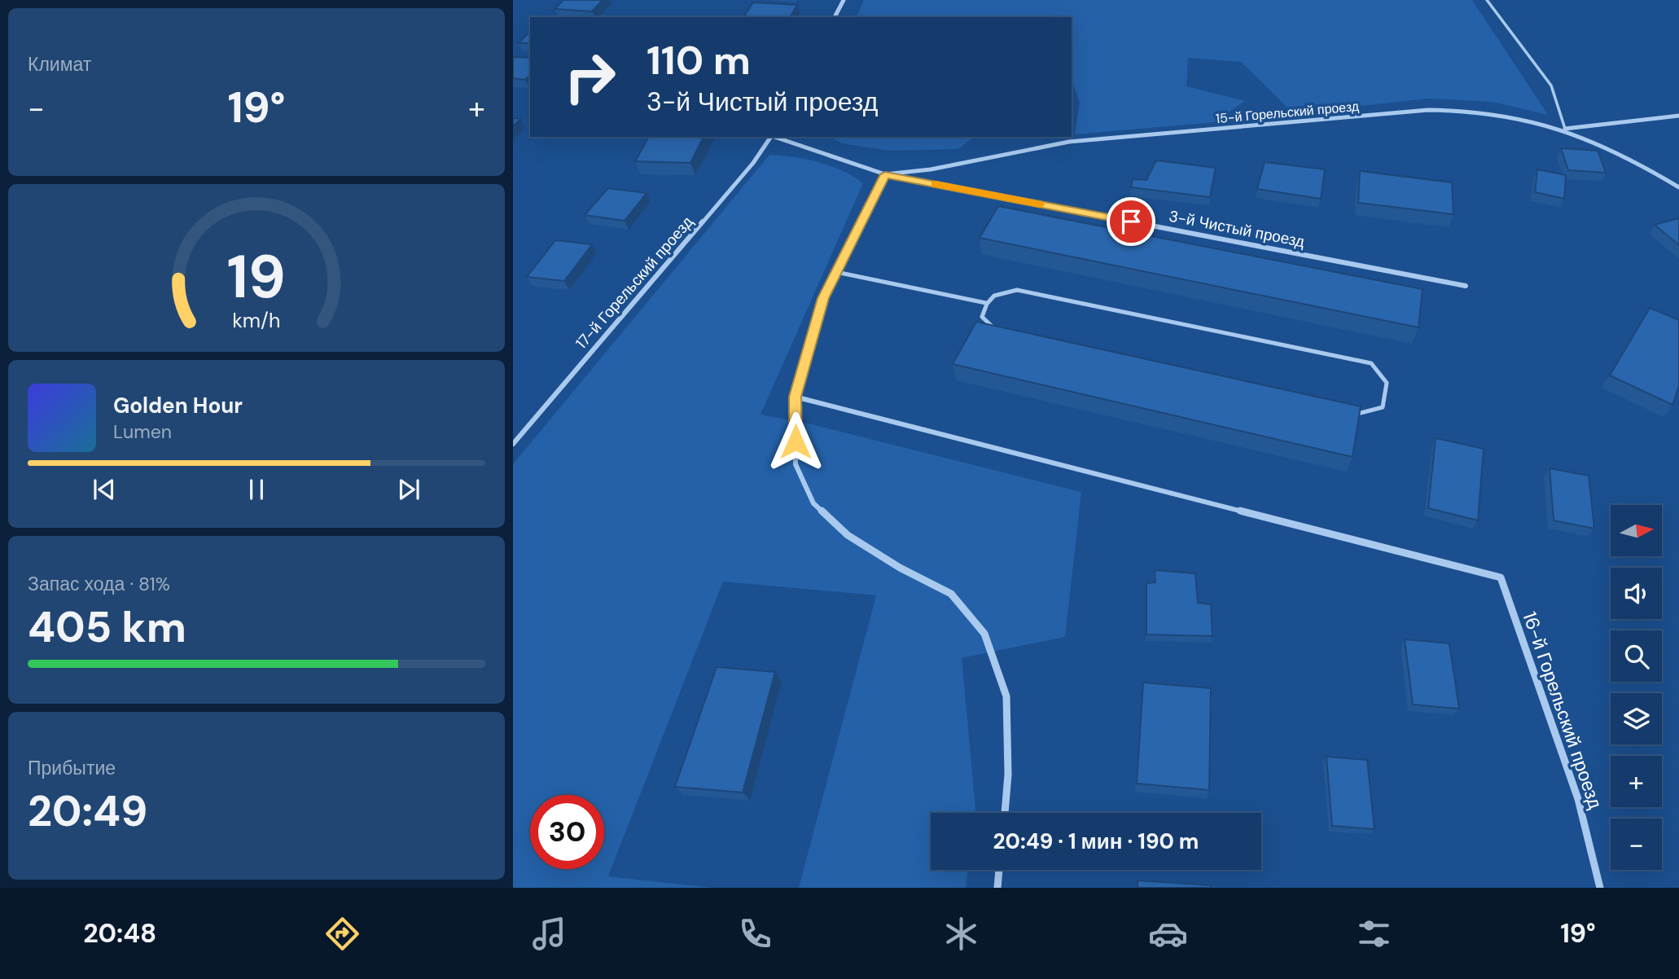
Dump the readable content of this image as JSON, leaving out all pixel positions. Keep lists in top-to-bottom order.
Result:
{
  "streets": {
    "street": [
      "15-й Горельский проезд",
      "3-й Чистый проезд",
      "17-й Горельский проезд",
      "16-й Горельский проезд"
    ]
  },
  "crossings": [
    ["15-й Горельский проезд", "3-й Чистый проезд"]
  ],
  "north": "right",
  "page": {
    "tile": [
      "Климат",
      ["Запас хода · 81%", "405 km"],
      ["Прибытие", "20:49"]
    ],
    "turn": ["110 m", "3-й Чистый проезд"],
    "heat": ["−", "19°", "+"],
    "song": ["Golden Hour", "Lumen"],
    "map_buttons": ["+", "−"],
    "limit": "30",
    "trip": "20:49 · 1 мин · 190 m",
    "tabs": ["20:48", "19°"],
    "gauge": ["19", "km/h"]
  }
}
